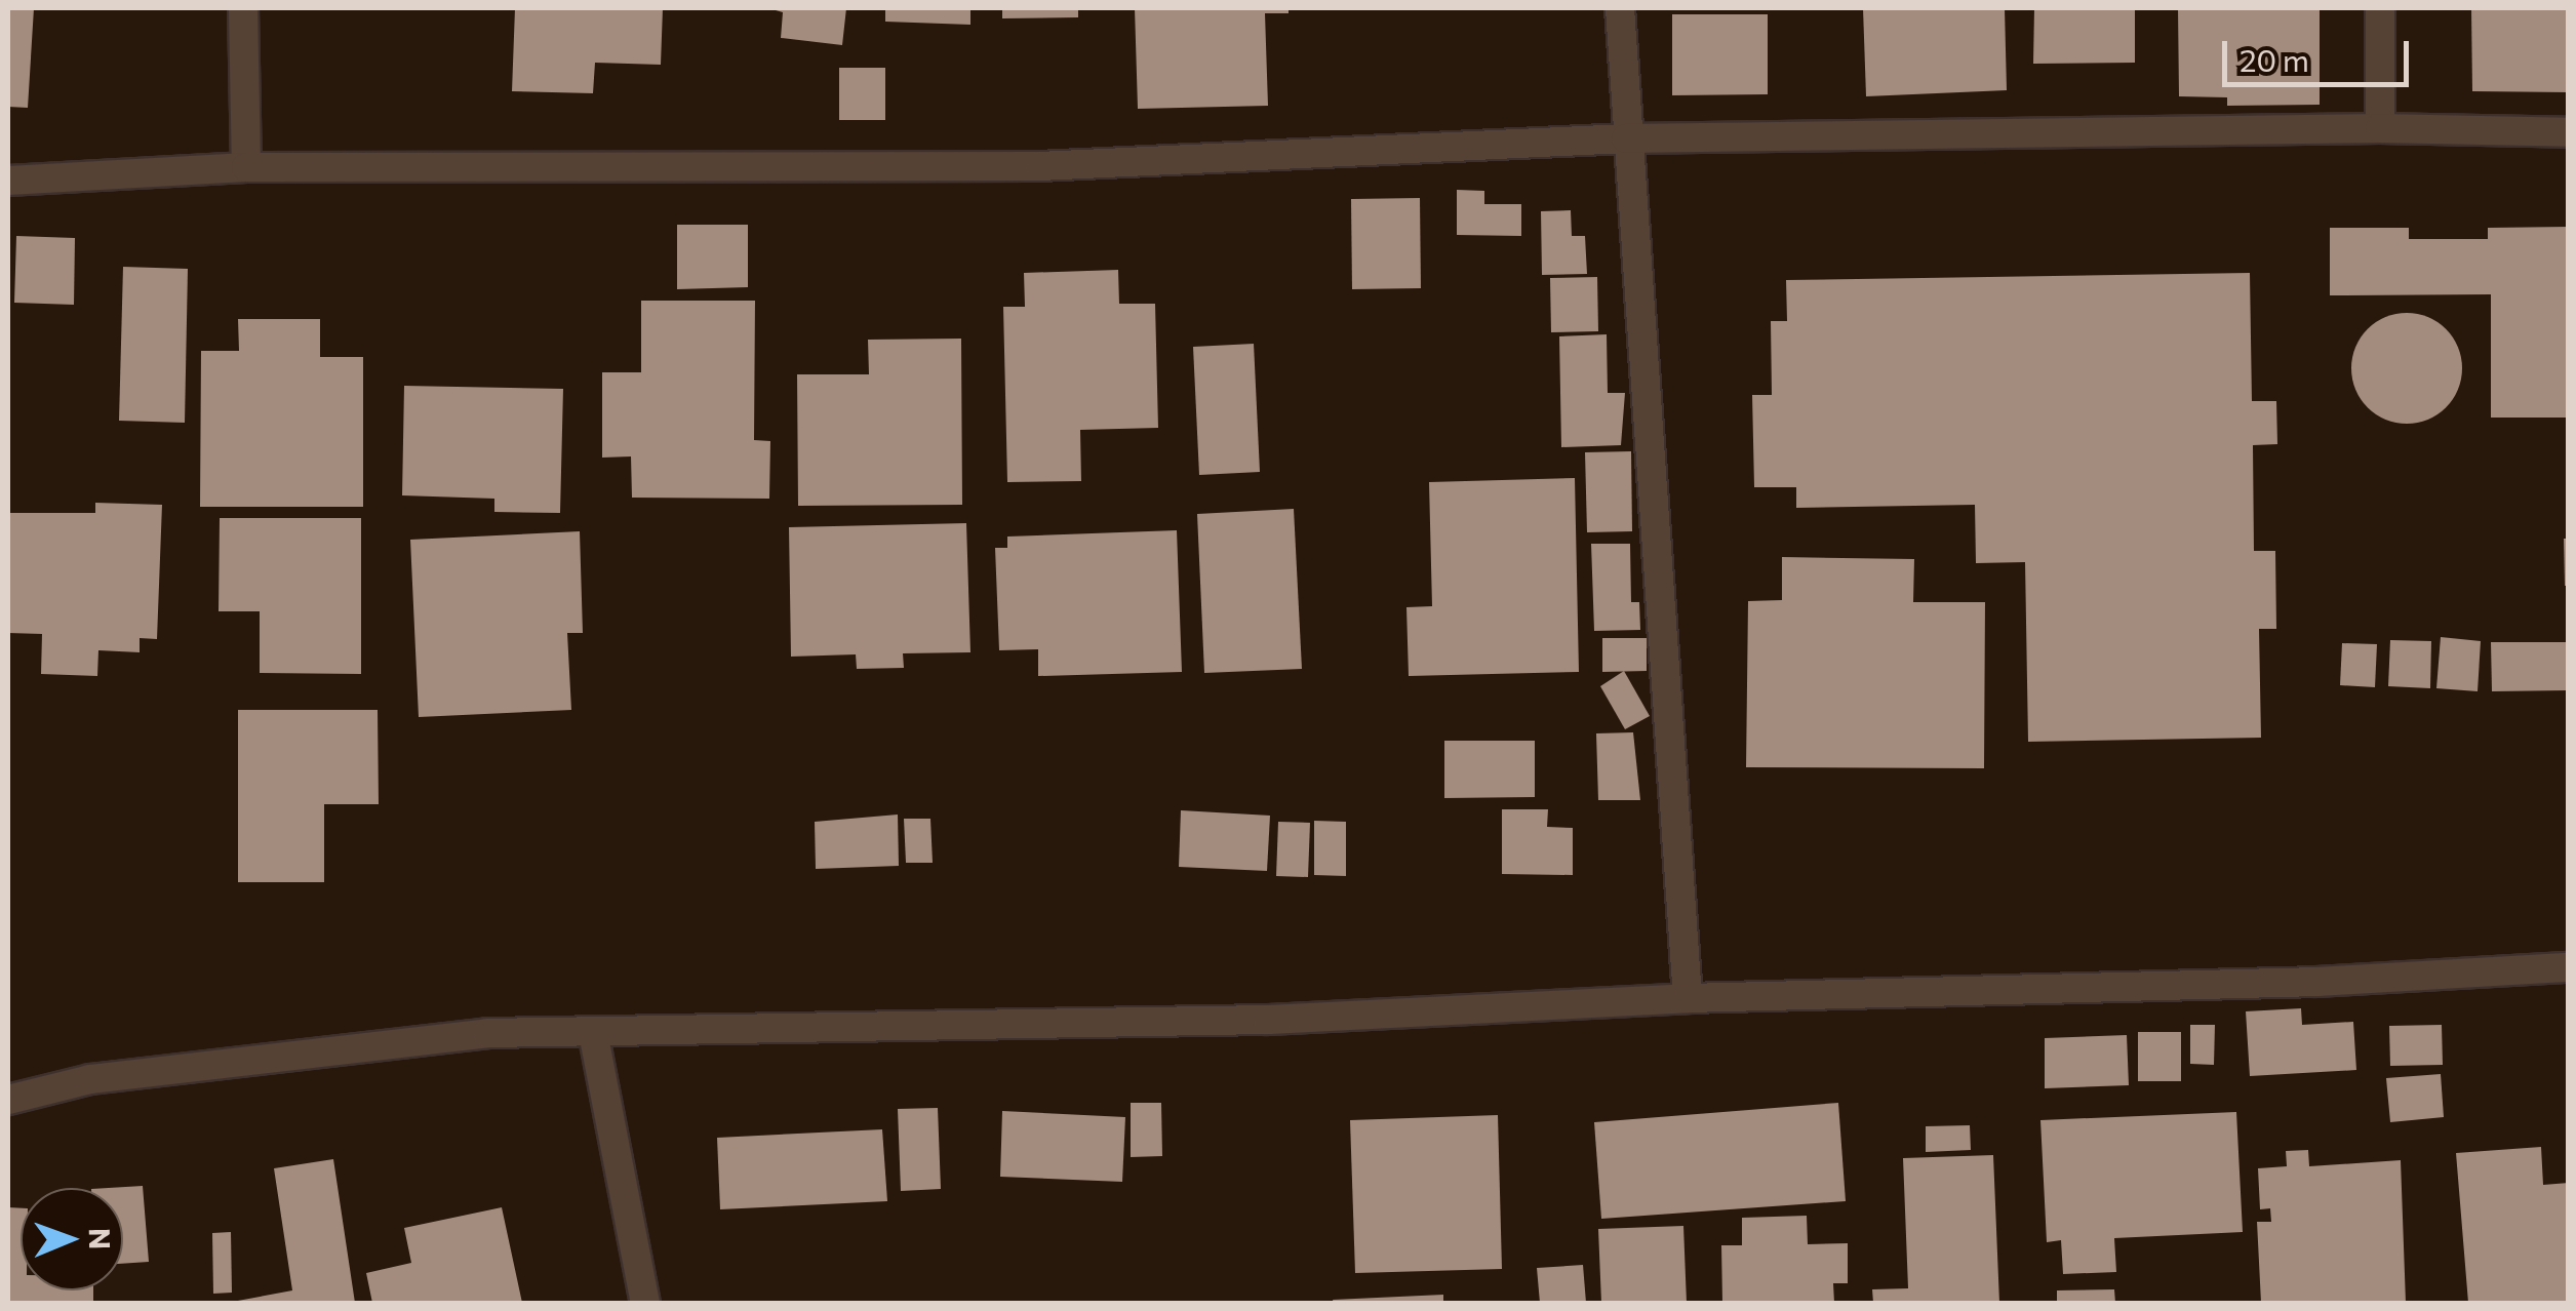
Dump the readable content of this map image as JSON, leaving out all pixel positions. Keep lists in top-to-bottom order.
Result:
{
  "scale_bar": "20 m",
  "north": "right"
}
